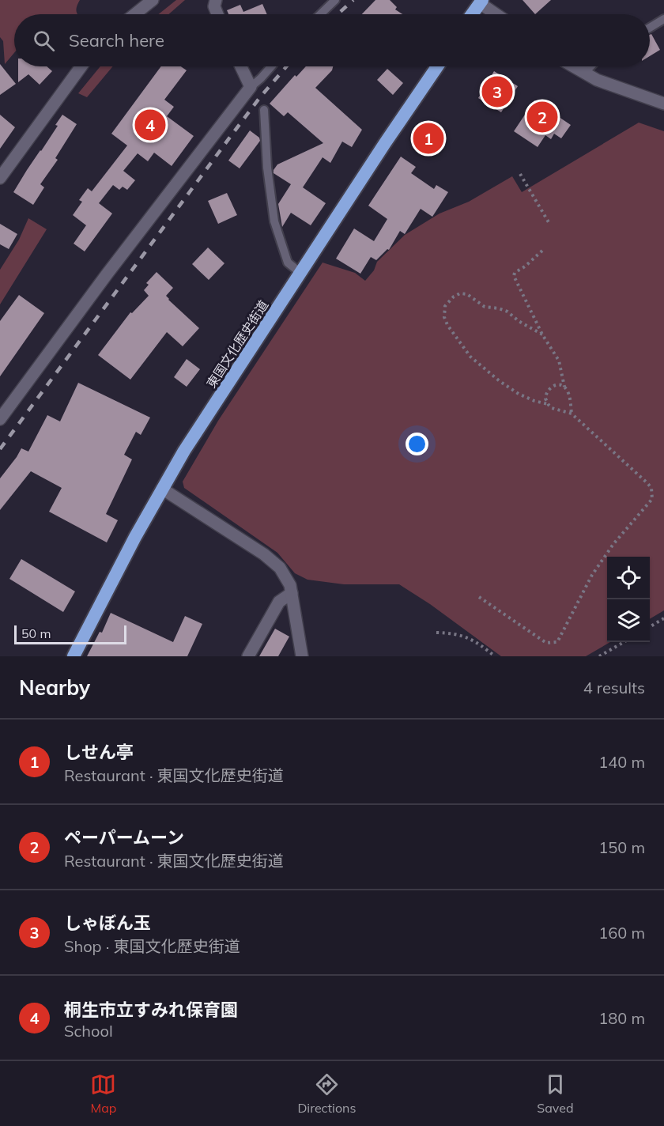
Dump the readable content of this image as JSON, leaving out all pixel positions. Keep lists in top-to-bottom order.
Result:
{
  "streets": {
    "highway": ["東国文化歴史街道"]
  },
  "scale_bar": "50 m",
  "page": {
    "search": "Search here",
    "pins": [
      "3",
      "2",
      "4",
      "1"
    ],
    "scale": "50 m",
    "heading": ["Nearby", "4 results"],
    "list": [
      {
        "mark": "1",
        "name": "しせん亭",
        "note": "Restaurant · 東国文化歴史街道",
        "value": "140 m"
      },
      {
        "mark": "2",
        "name": "ペーパームーン",
        "note": "Restaurant · 東国文化歴史街道",
        "value": "150 m"
      },
      {
        "mark": "3",
        "name": "しゃぼん玉",
        "note": "Shop · 東国文化歴史街道",
        "value": "160 m"
      },
      {
        "mark": "4",
        "name": "桐生市立すみれ保育園",
        "note": "School",
        "value": "180 m"
      }
    ],
    "nav": ["Map", "Directions", "Saved"]
  }
}
